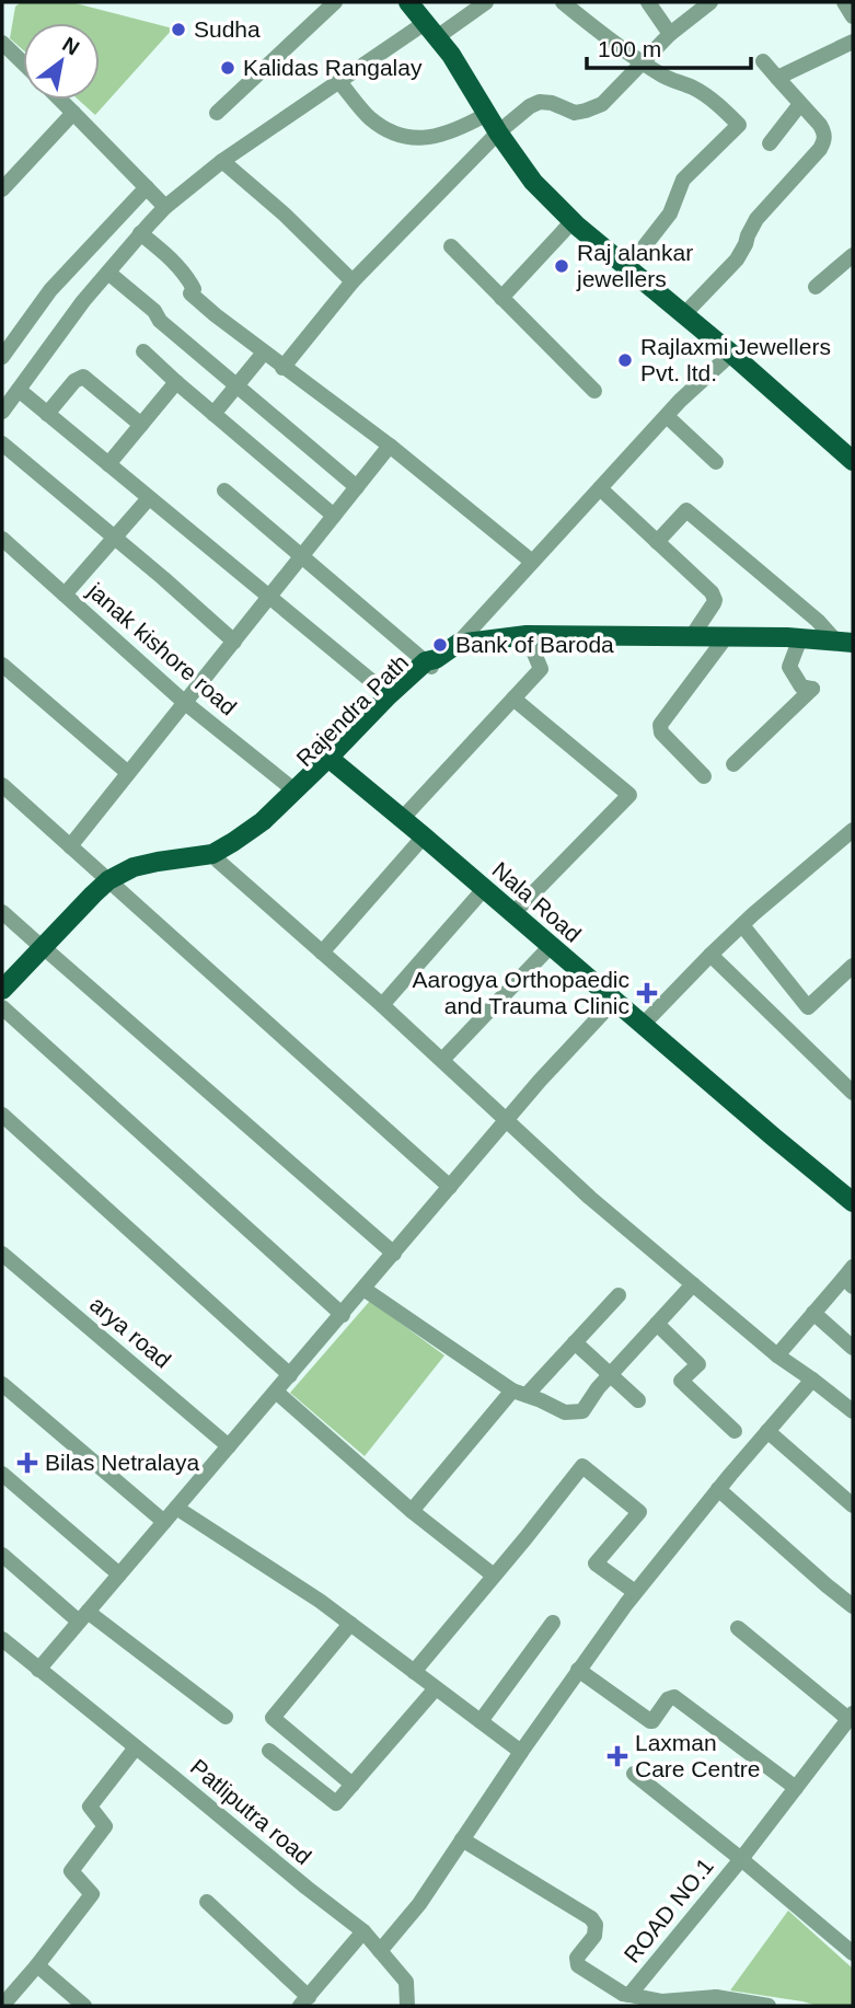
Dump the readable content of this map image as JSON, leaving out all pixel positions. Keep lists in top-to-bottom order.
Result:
{
  "streets": {
    "main road": ["Rajendra Path", "Nala Road"],
    "street": [
      "janak kishore road",
      "arya road",
      "Patliputra road",
      "ROAD NO.1"
    ]
  },
  "crossings": [
    ["janak kishore road", "Rajendra Path"],
    ["Rajendra Path", "Nala Road"]
  ],
  "places": {
    "other": [
      "Sudha",
      "Kalidas Rangalay",
      "Raj alankar jewellers",
      "Rajlaxmi Jewellers Pvt. ltd.",
      "Bank of Baroda"
    ],
    "health": ["Aarogya Orthopaedic and Trauma Clinic", "Bilas Netralaya", "Laxman Care Centre"]
  },
  "scale_bar": "100 m",
  "north": "top right"
}
